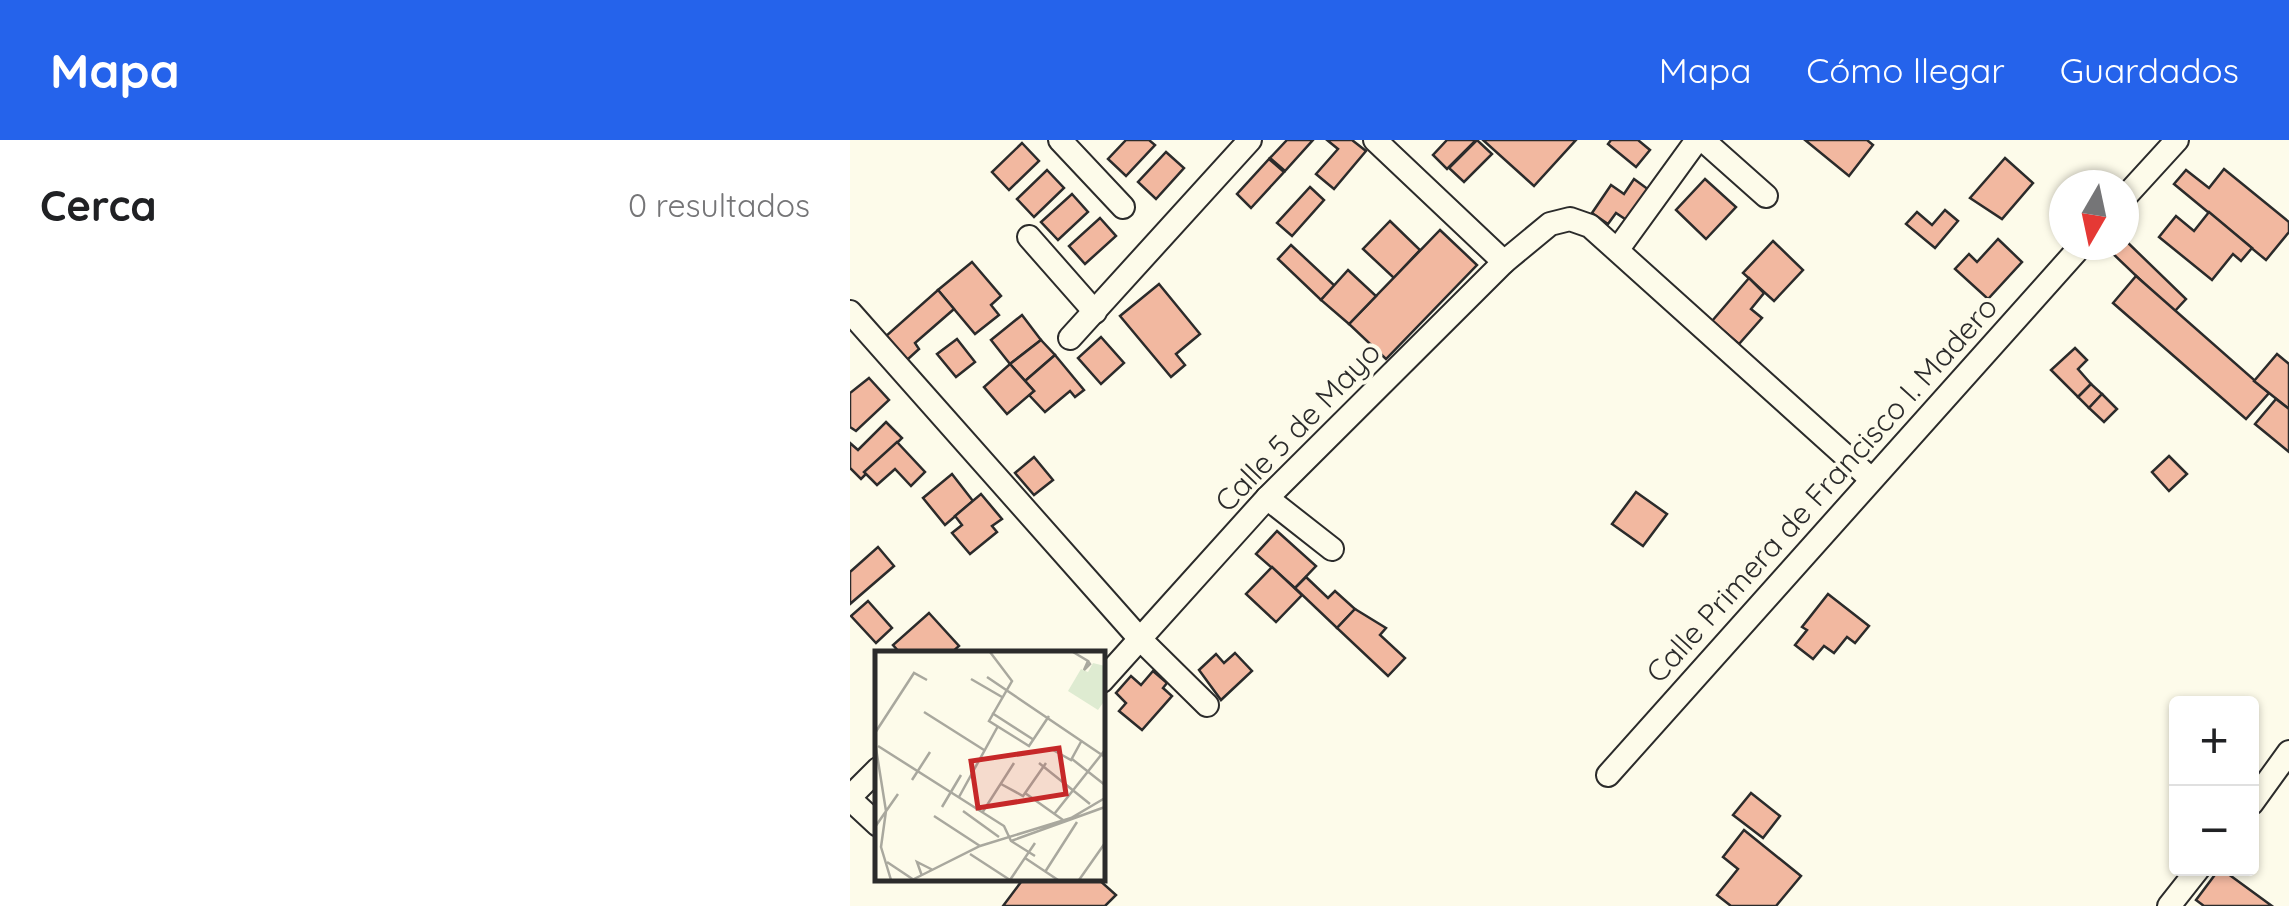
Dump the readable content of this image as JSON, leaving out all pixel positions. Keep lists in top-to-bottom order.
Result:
{
  "streets": {
    "street": ["Calle 5 de Mayo", "Calle Primera de Francisco I. Madero"]
  },
  "north": "bottom",
  "page": {
    "header": "Mapa",
    "nav": ["Mapa", "Cómo llegar", "Guardados"],
    "heading": ["Cerca", "0 resultados"],
    "map_buttons": ["+", "−"]
  }
}
